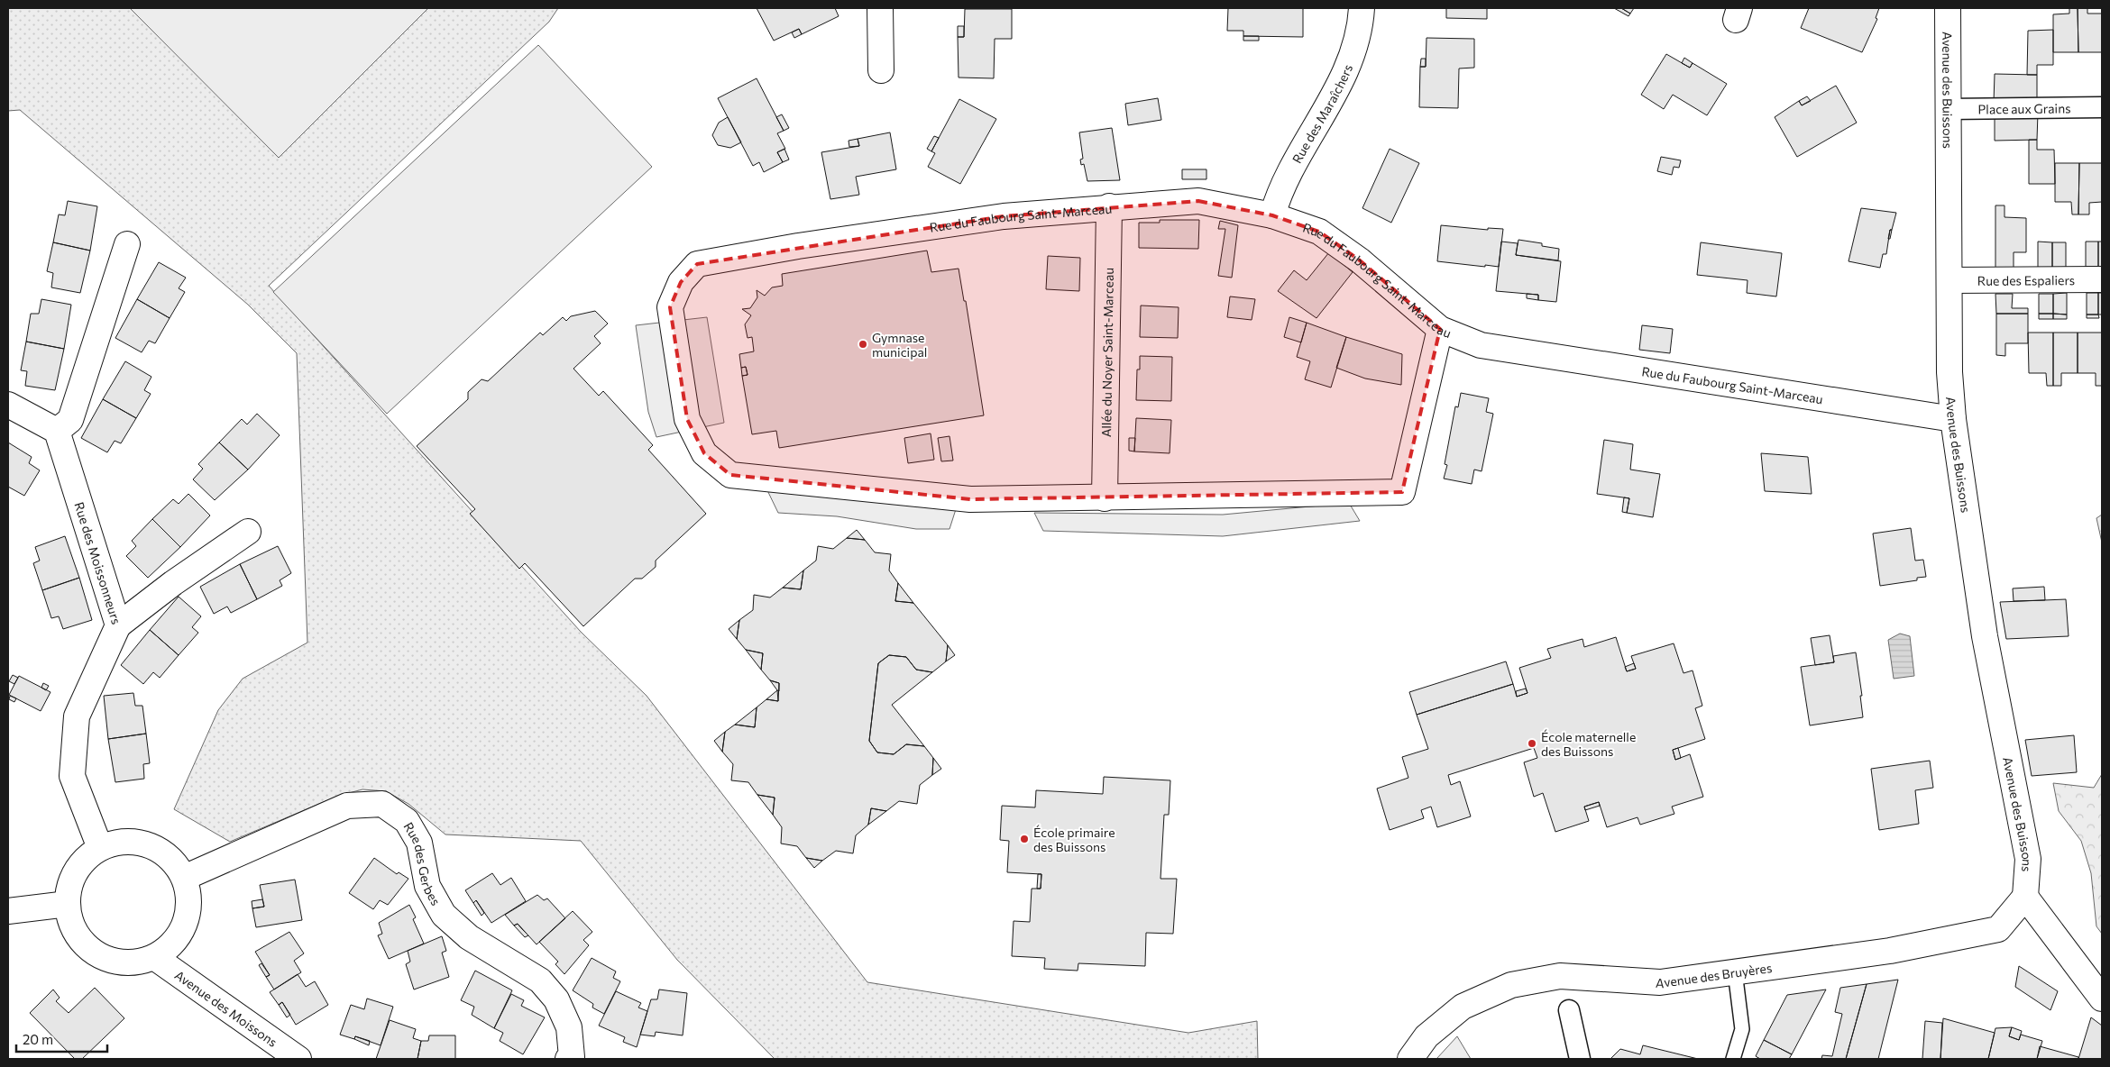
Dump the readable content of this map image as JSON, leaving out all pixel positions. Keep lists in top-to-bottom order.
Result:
{
  "streets": {
    "street": [
      "Avenue des Buissons",
      "Place aux Grains",
      "Rue des Maraîchers",
      "Rue du Faubourg Saint-Marceau",
      "Rue des Espaliers",
      "Allée du Noyer Saint-Marceau",
      "Rue des Moissonneurs",
      "Rue des Gerbes",
      "Avenue des Bruyères",
      "Avenue des Moissons"
    ]
  },
  "crossings": [
    ["Avenue des Buissons", "Place aux Grains"],
    ["Avenue des Buissons", "Rue du Faubourg Saint-Marceau"],
    ["Avenue des Buissons", "Rue des Espaliers"],
    ["Avenue des Buissons", "Avenue des Bruyères"],
    ["Rue des Maraîchers", "Rue du Faubourg Saint-Marceau"],
    ["Rue du Faubourg Saint-Marceau", "Allée du Noyer Saint-Marceau"],
    ["Rue des Moissonneurs", "Rue des Gerbes"],
    ["Rue des Moissonneurs", "Avenue des Moissons"],
    ["Rue des Gerbes", "Avenue des Moissons"]
  ],
  "places": ["Gymnase municipal", "École maternelle des Buissons", "École primaire des Buissons"],
  "scale_bar": "20 m"
}
